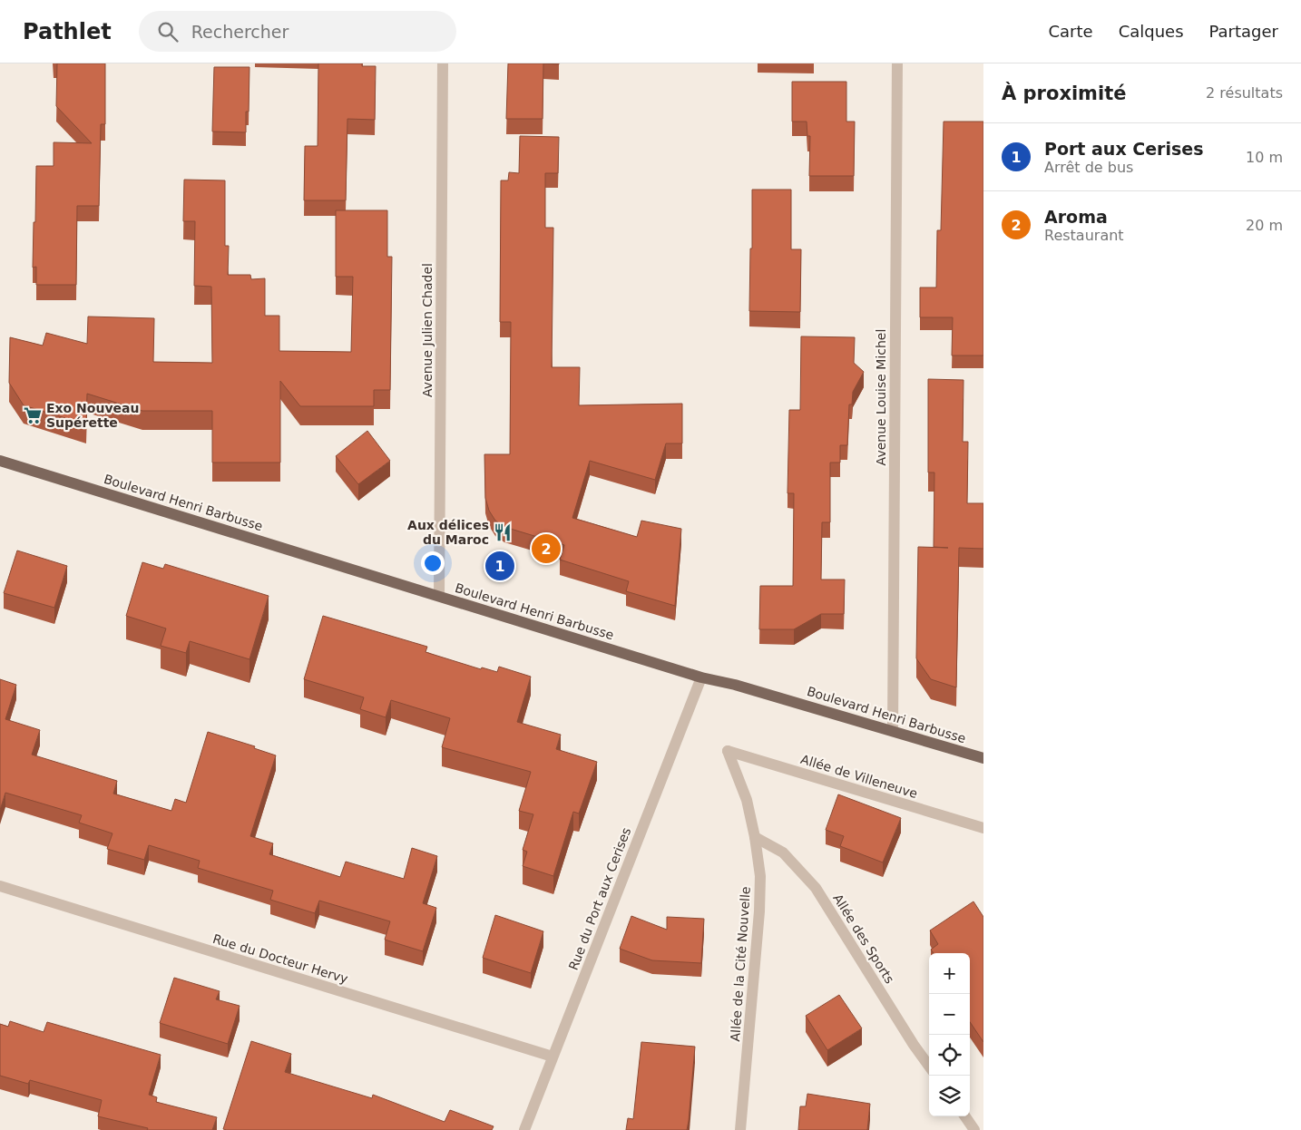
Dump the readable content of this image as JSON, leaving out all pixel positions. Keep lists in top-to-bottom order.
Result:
{
  "streets": {
    "main road": ["Boulevard Henri Barbusse"],
    "street": [
      "Avenue Julien Chadel",
      "Avenue Louise Michel",
      "Allée de Villeneuve",
      "Rue du Port aux Cerises",
      "Allée des Sports",
      "Rue du Docteur Hervy",
      "Allée de la Cité Nouvelle"
    ]
  },
  "crossings": [
    ["Avenue Julien Chadel", "Boulevard Henri Barbusse"],
    ["Avenue Louise Michel", "Boulevard Henri Barbusse"],
    ["Boulevard Henri Barbusse", "Rue du Port aux Cerises"],
    ["Allée de Villeneuve", "Allée de la Cité Nouvelle"],
    ["Rue du Port aux Cerises", "Rue du Docteur Hervy"],
    ["Allée des Sports", "Allée de la Cité Nouvelle"]
  ],
  "places": {
    "supermarket": ["Exo Nouveau Supérette"],
    "restaurant": ["Aux délices du Maroc"]
  },
  "page": {
    "header": "Pathlet",
    "search": "Rechercher",
    "nav": ["Carte", "Calques", "Partager"],
    "heading": ["À proximité", "2 résultats"],
    "list": [
      {
        "mark": "1",
        "name": "Port aux Cerises",
        "note": "Arrêt de bus",
        "value": "10 m"
      },
      {
        "mark": "2",
        "name": "Aroma",
        "note": "Restaurant",
        "value": "20 m"
      }
    ],
    "pins": ["2", "1"],
    "map_buttons": ["+", "−"]
  }
}
